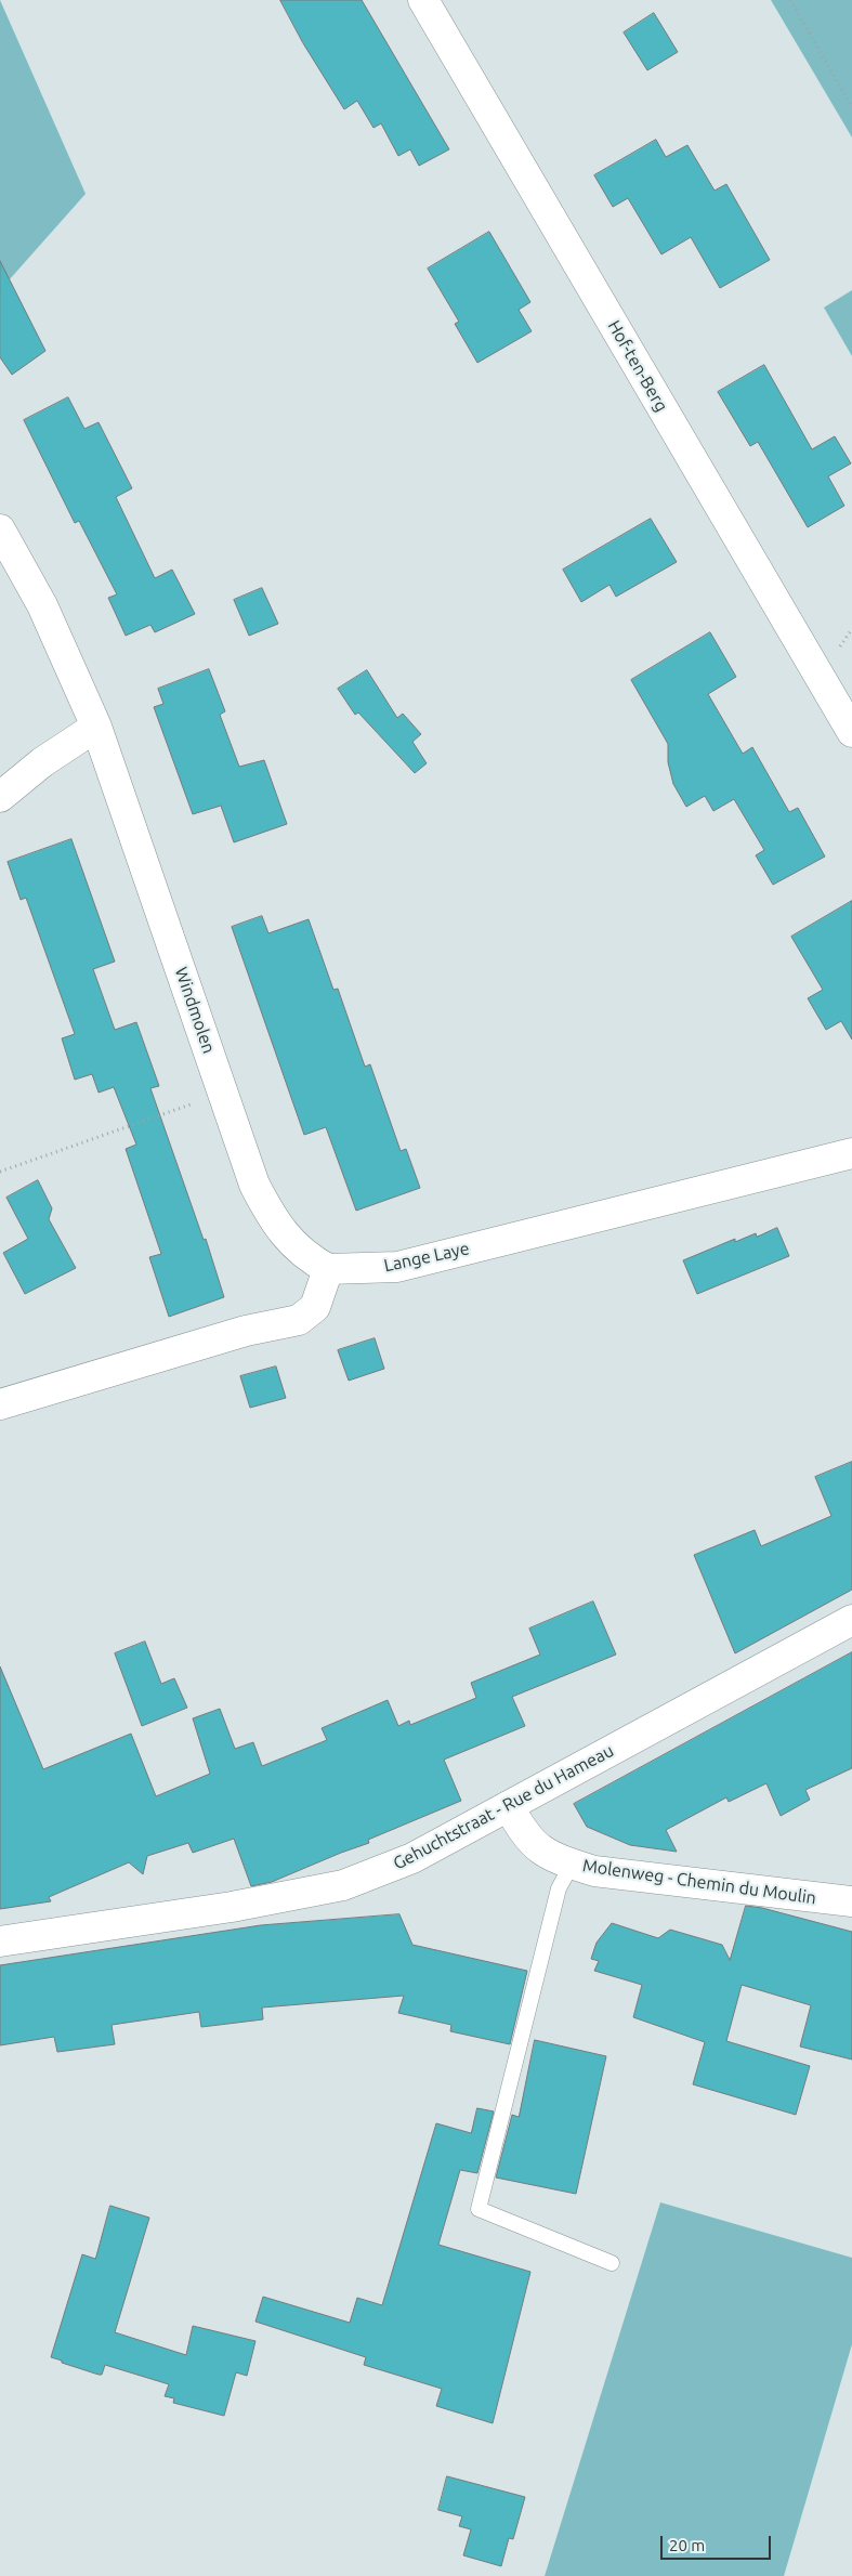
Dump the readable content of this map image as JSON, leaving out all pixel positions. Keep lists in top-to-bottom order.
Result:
{
  "streets": {
    "street": [
      "Hof-ten-Berg",
      "Windmolen",
      "Lange Laye",
      "Gehuchtstraat - Rue du Hameau",
      "Molenweg - Chemin du Moulin"
    ]
  },
  "crossings": [
    ["Windmolen", "Lange Laye"],
    ["Gehuchtstraat - Rue du Hameau", "Molenweg - Chemin du Moulin"]
  ],
  "scale_bar": "20 m"
}
